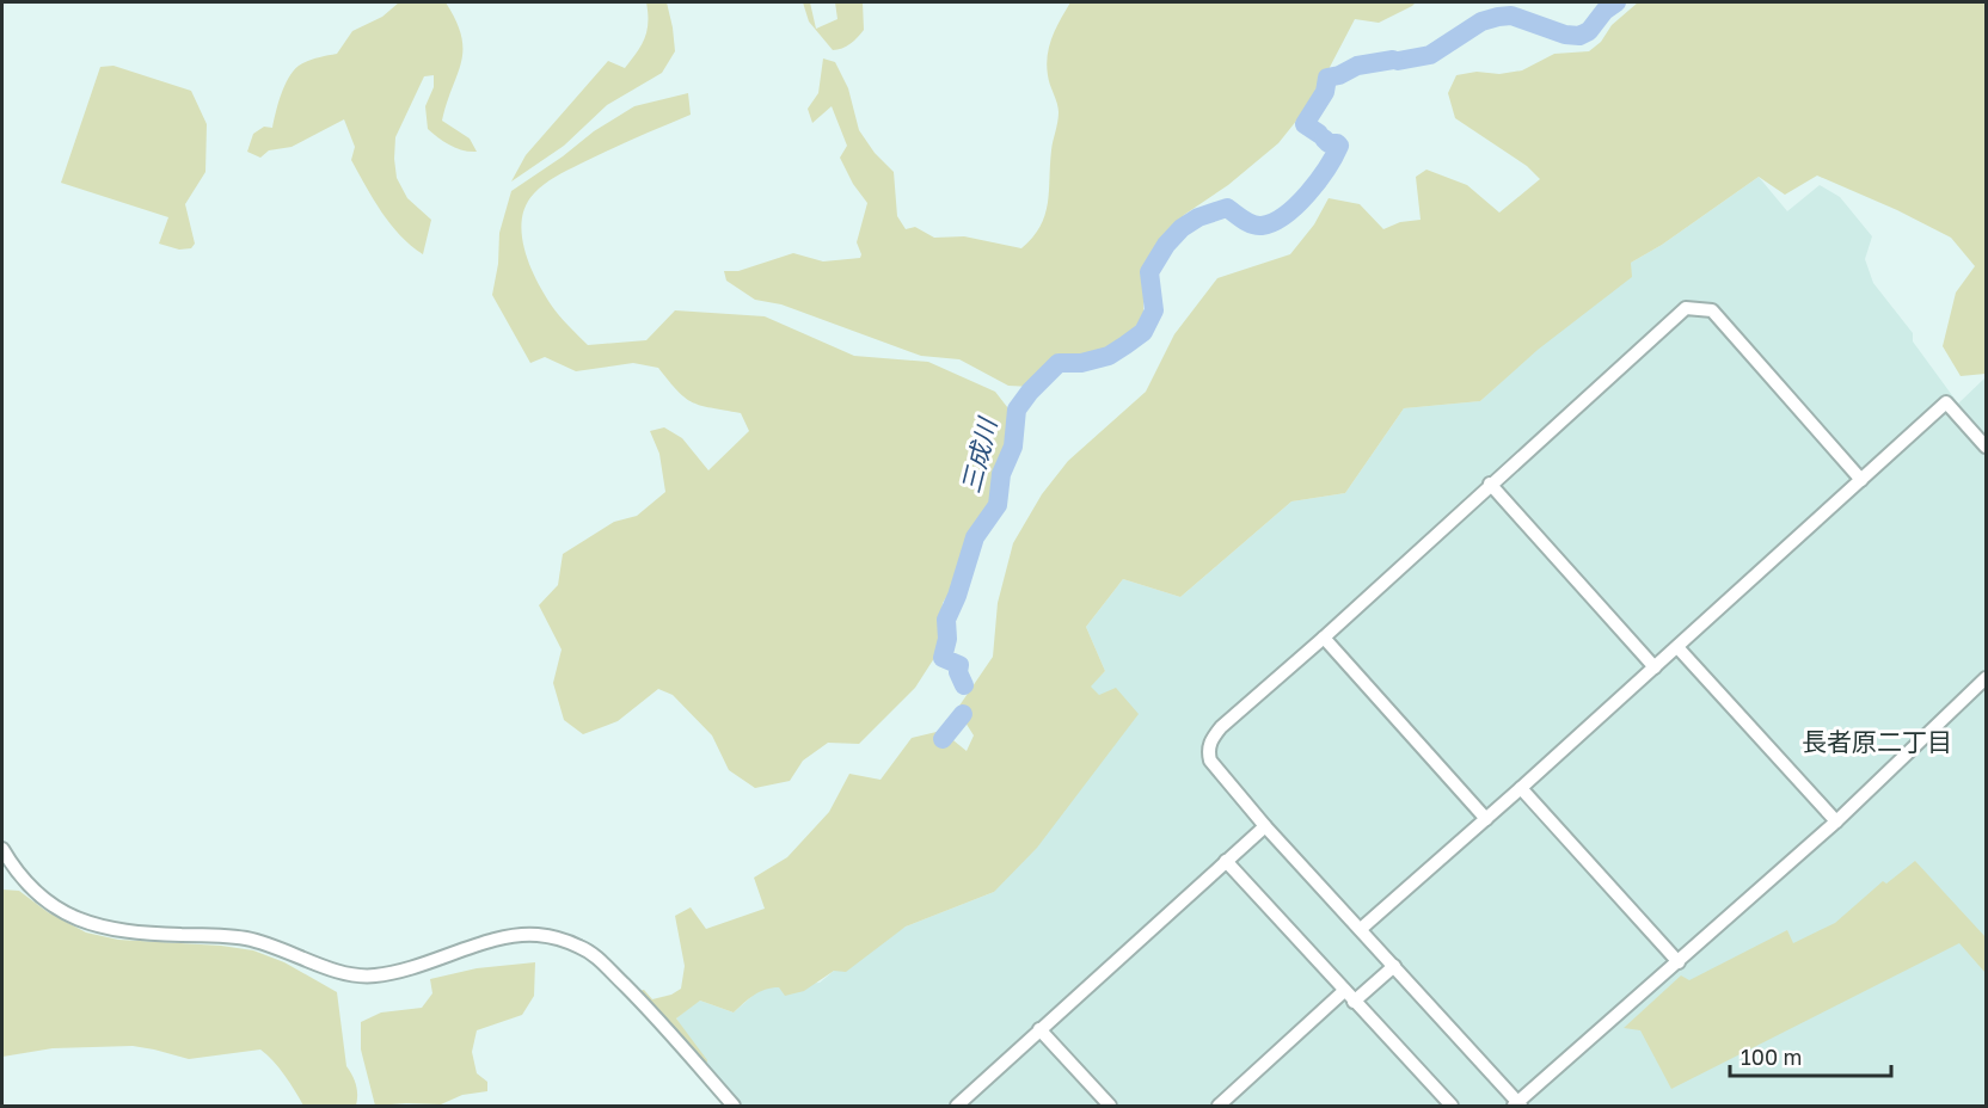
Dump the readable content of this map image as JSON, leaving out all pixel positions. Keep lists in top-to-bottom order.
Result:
{
  "districts": ["長者原二丁目"],
  "water": ["三成川"],
  "scale_bar": "100 m"
}
